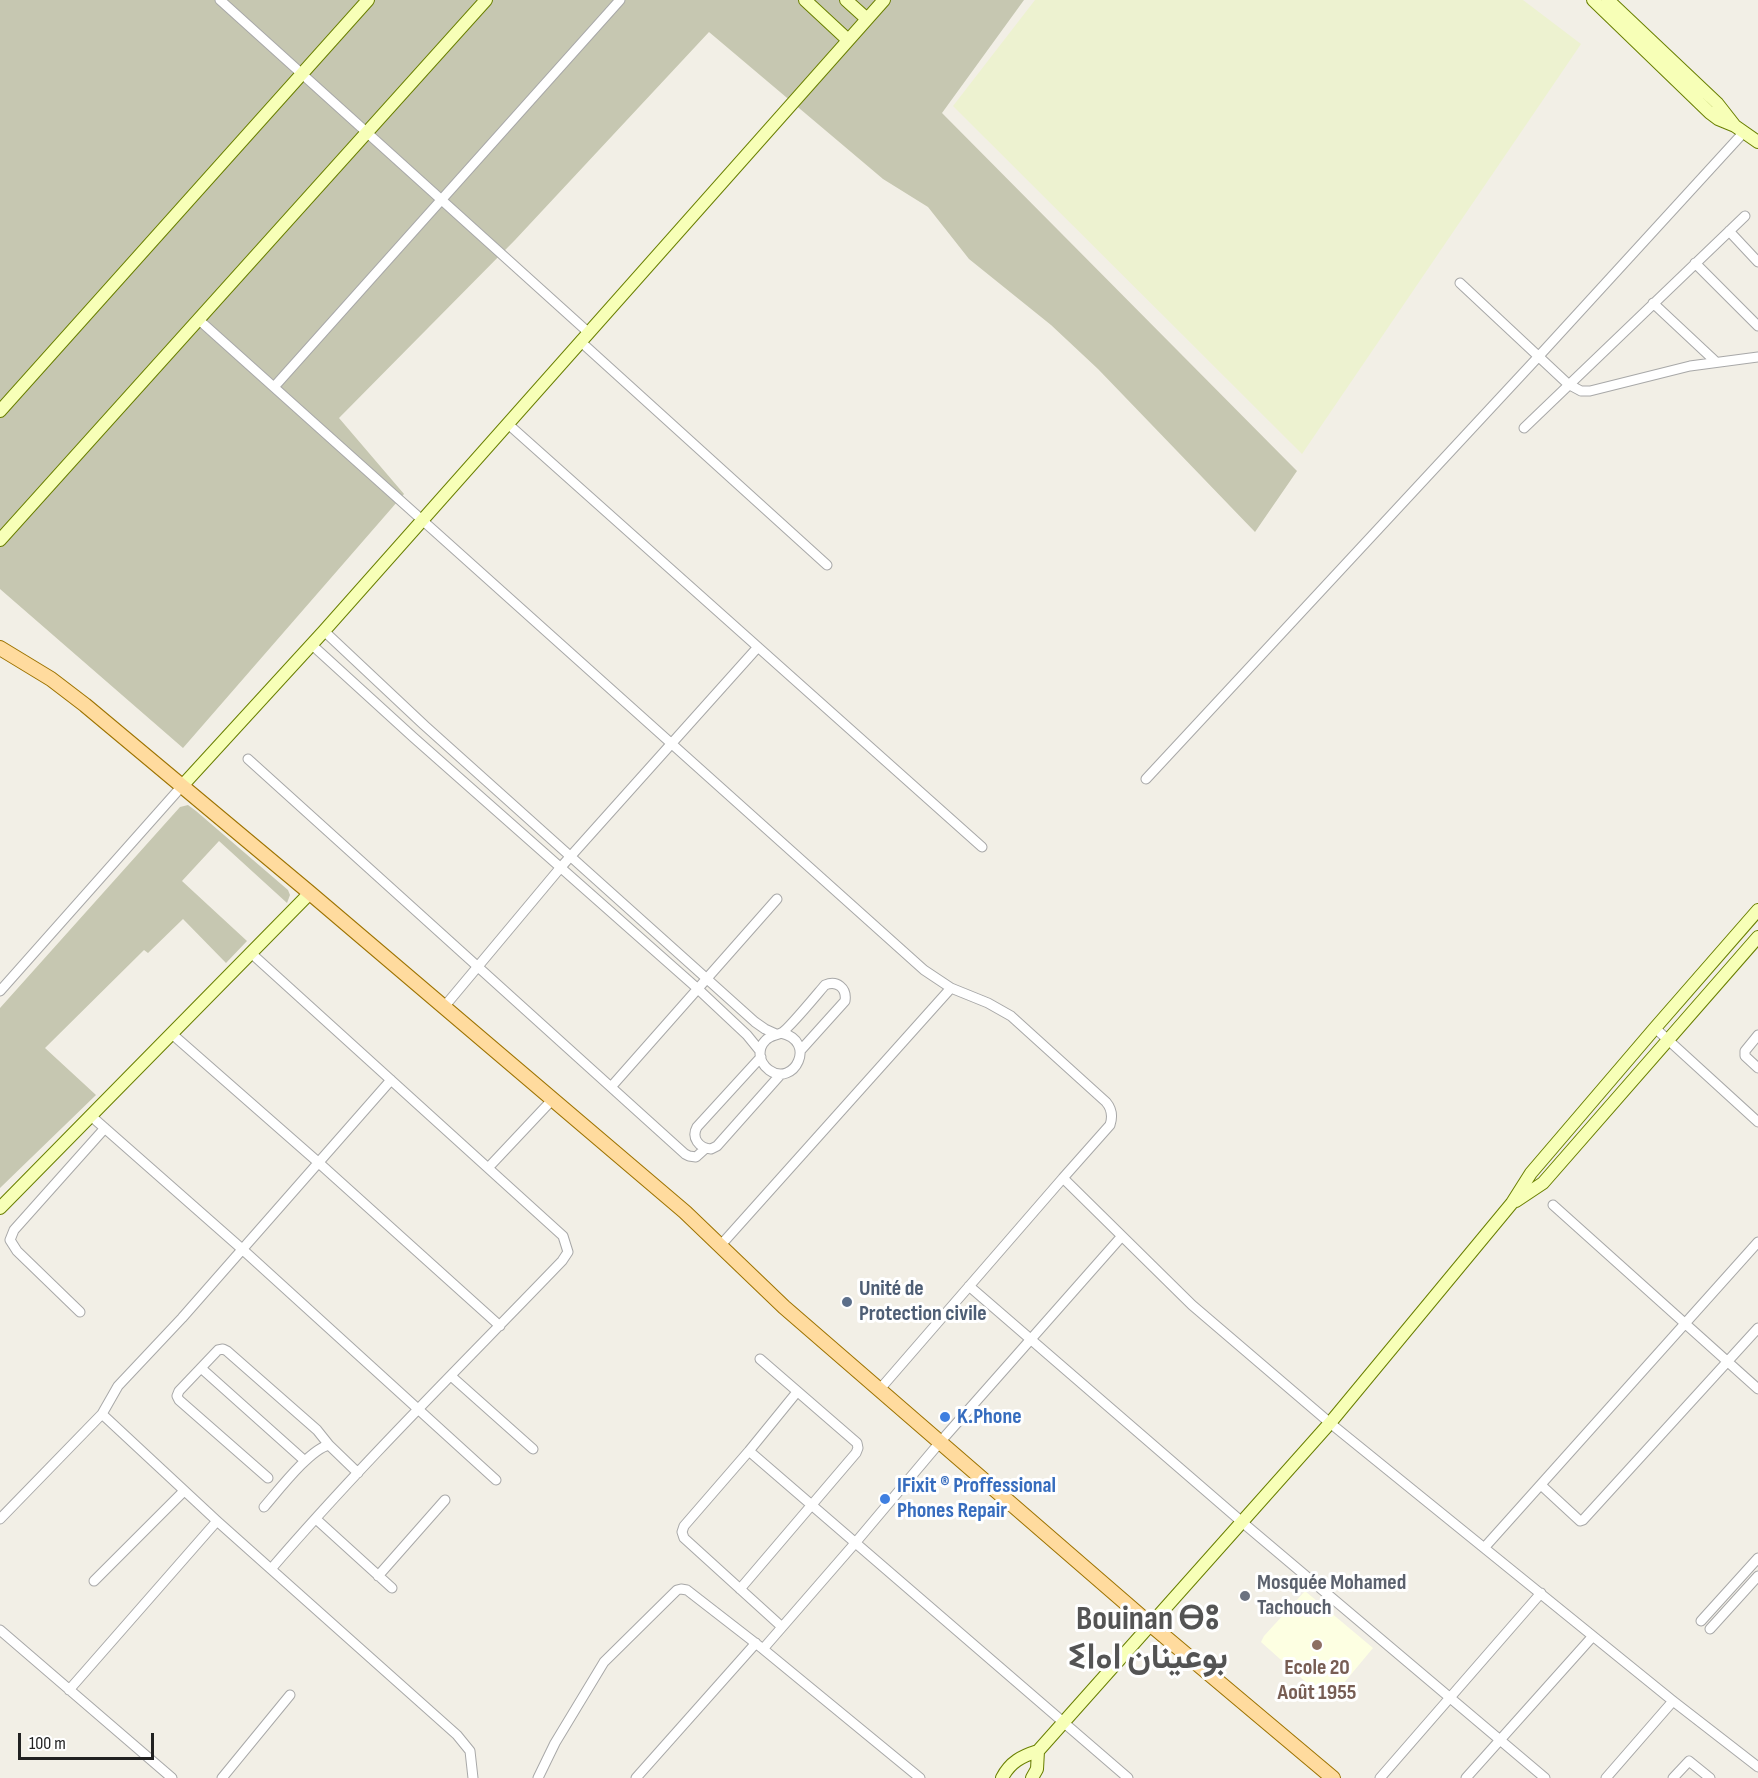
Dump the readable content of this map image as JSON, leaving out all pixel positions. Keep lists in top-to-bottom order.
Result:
{
  "districts": ["Bouinan ⴱⵓ ⵉⵏⴰⵏ بوعينان"],
  "places": [
    "Unité de Protection civile",
    "K.Phone",
    "IFixit ® Proffessional Phones Repair",
    "Mosquée Mohamed Tachouch",
    "Ecole 20 Août 1955"
  ],
  "scale_bar": "100 m"
}
